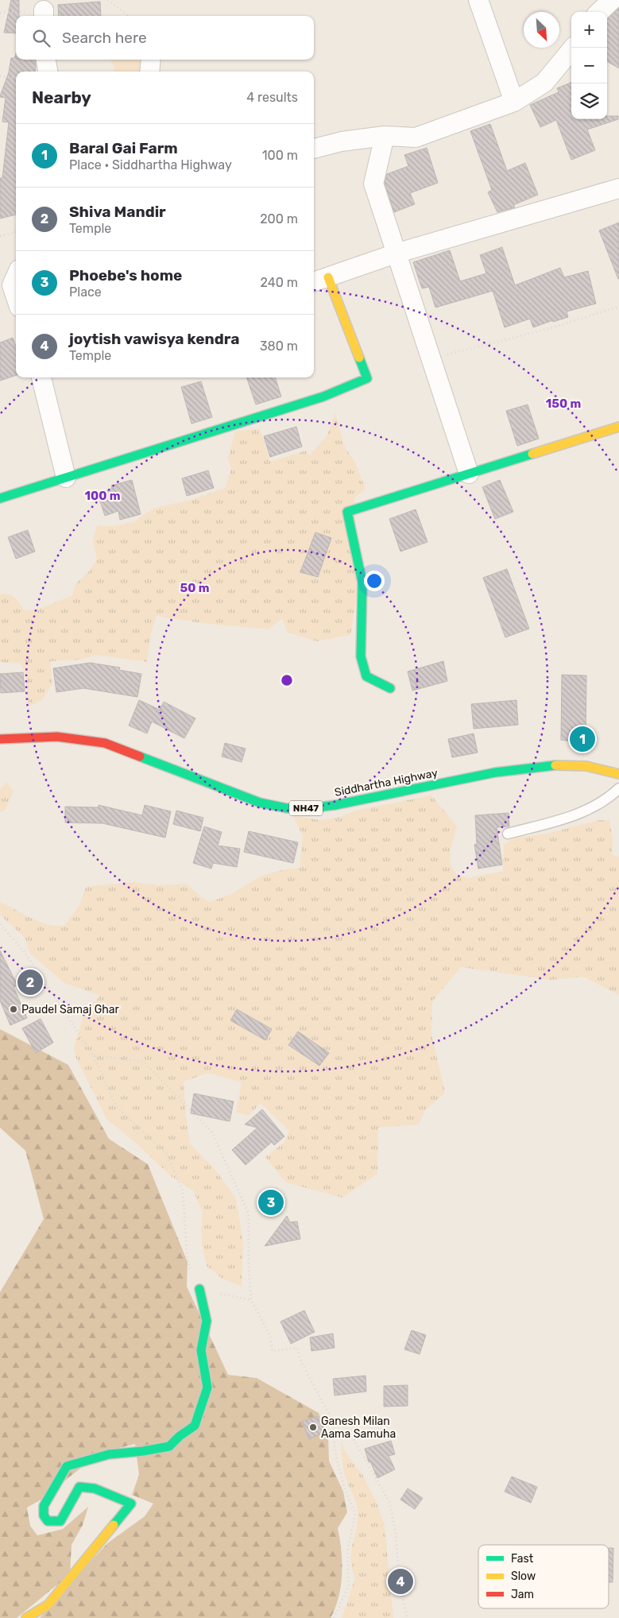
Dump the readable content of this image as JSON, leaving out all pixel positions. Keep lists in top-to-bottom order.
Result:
{
  "streets": {
    "main road": ["Siddhartha Highway", "NH47"]
  },
  "places": ["Paudel Samaj Ghar", "Ganesh Milan Aama Samuha"],
  "legend": ["Fast", "Slow", "Jam"],
  "north": "bottom right",
  "page": {
    "map_buttons": ["+", "−"],
    "search": "Search here",
    "heading": ["Nearby", "4 results"],
    "list": [
      {
        "mark": "1",
        "name": "Baral Gai Farm",
        "note": "Place · Siddhartha Highway",
        "value": "100 m"
      },
      {
        "mark": "2",
        "name": "Shiva Mandir",
        "note": "Temple",
        "value": "200 m"
      },
      {
        "mark": "3",
        "name": "Phoebe's home",
        "note": "Place",
        "value": "240 m"
      },
      {
        "mark": "4",
        "name": "joytish vawisya kendra",
        "note": "Temple",
        "value": "380 m"
      }
    ],
    "pins": [
      "1",
      "2",
      "3",
      "4"
    ]
  },
  "rings": ["150 m", "100 m", "50 m"]
}
